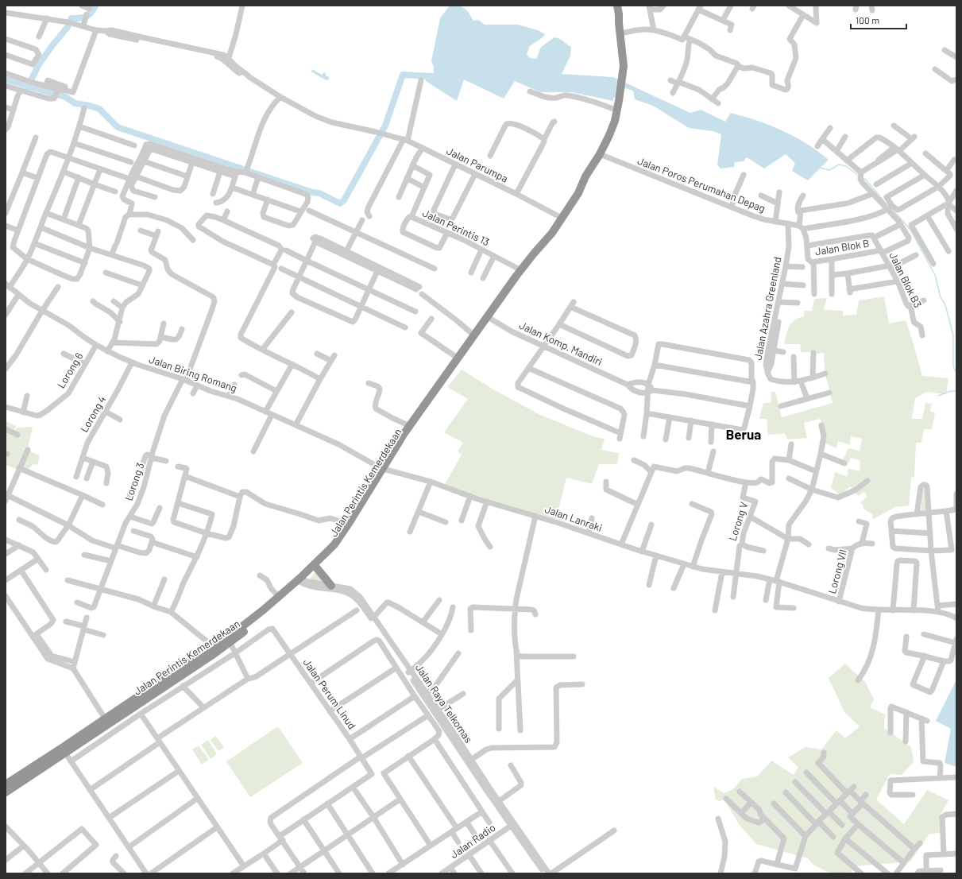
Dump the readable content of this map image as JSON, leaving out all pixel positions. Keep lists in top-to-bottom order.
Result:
{
  "streets": {
    "highway": ["Jalan Perintis Kemerdekaan"],
    "street": [
      "Jalan Parumpa",
      "Jalan Poros Perumahan Depag",
      "Jalan Perintis 13",
      "Jalan Blok B",
      "Jalan Blok B3",
      "Jalan Azahra Greenland",
      "Jalan Komp. Mandiri",
      "Lorong 6",
      "Jalan Biring Romang",
      "Lorong 4",
      "Lorong 3",
      "Jalan Lanraki",
      "Lorong V",
      "Lorong VII",
      "Jalan Perum Linud",
      "Jalan Raya Telkomas",
      "Jalan Radio"
    ]
  },
  "crossings": [
    ["Jalan Parumpa", "Jalan Perintis Kemerdekaan"],
    ["Jalan Poros Perumahan Depag", "Jalan Azahra Greenland"],
    ["Jalan Poros Perumahan Depag", "Jalan Perintis Kemerdekaan"],
    ["Jalan Perintis 13", "Jalan Perintis Kemerdekaan"],
    ["Jalan Blok B", "Jalan Blok B3"],
    ["Jalan Komp. Mandiri", "Jalan Perintis Kemerdekaan"],
    ["Lorong 6", "Jalan Biring Romang"],
    ["Jalan Biring Romang", "Lorong 4"],
    ["Jalan Biring Romang", "Lorong 3"],
    ["Jalan Biring Romang", "Jalan Perintis Kemerdekaan"],
    ["Jalan Biring Romang", "Jalan Lanraki"],
    ["Jalan Perintis Kemerdekaan", "Jalan Lanraki"],
    ["Jalan Perintis Kemerdekaan", "Jalan Raya Telkomas"],
    ["Jalan Lanraki", "Lorong V"],
    ["Jalan Lanraki", "Lorong VII"],
    ["Jalan Raya Telkomas", "Jalan Radio"]
  ],
  "districts": ["Berua"],
  "scale_bar": "100 m"
}
